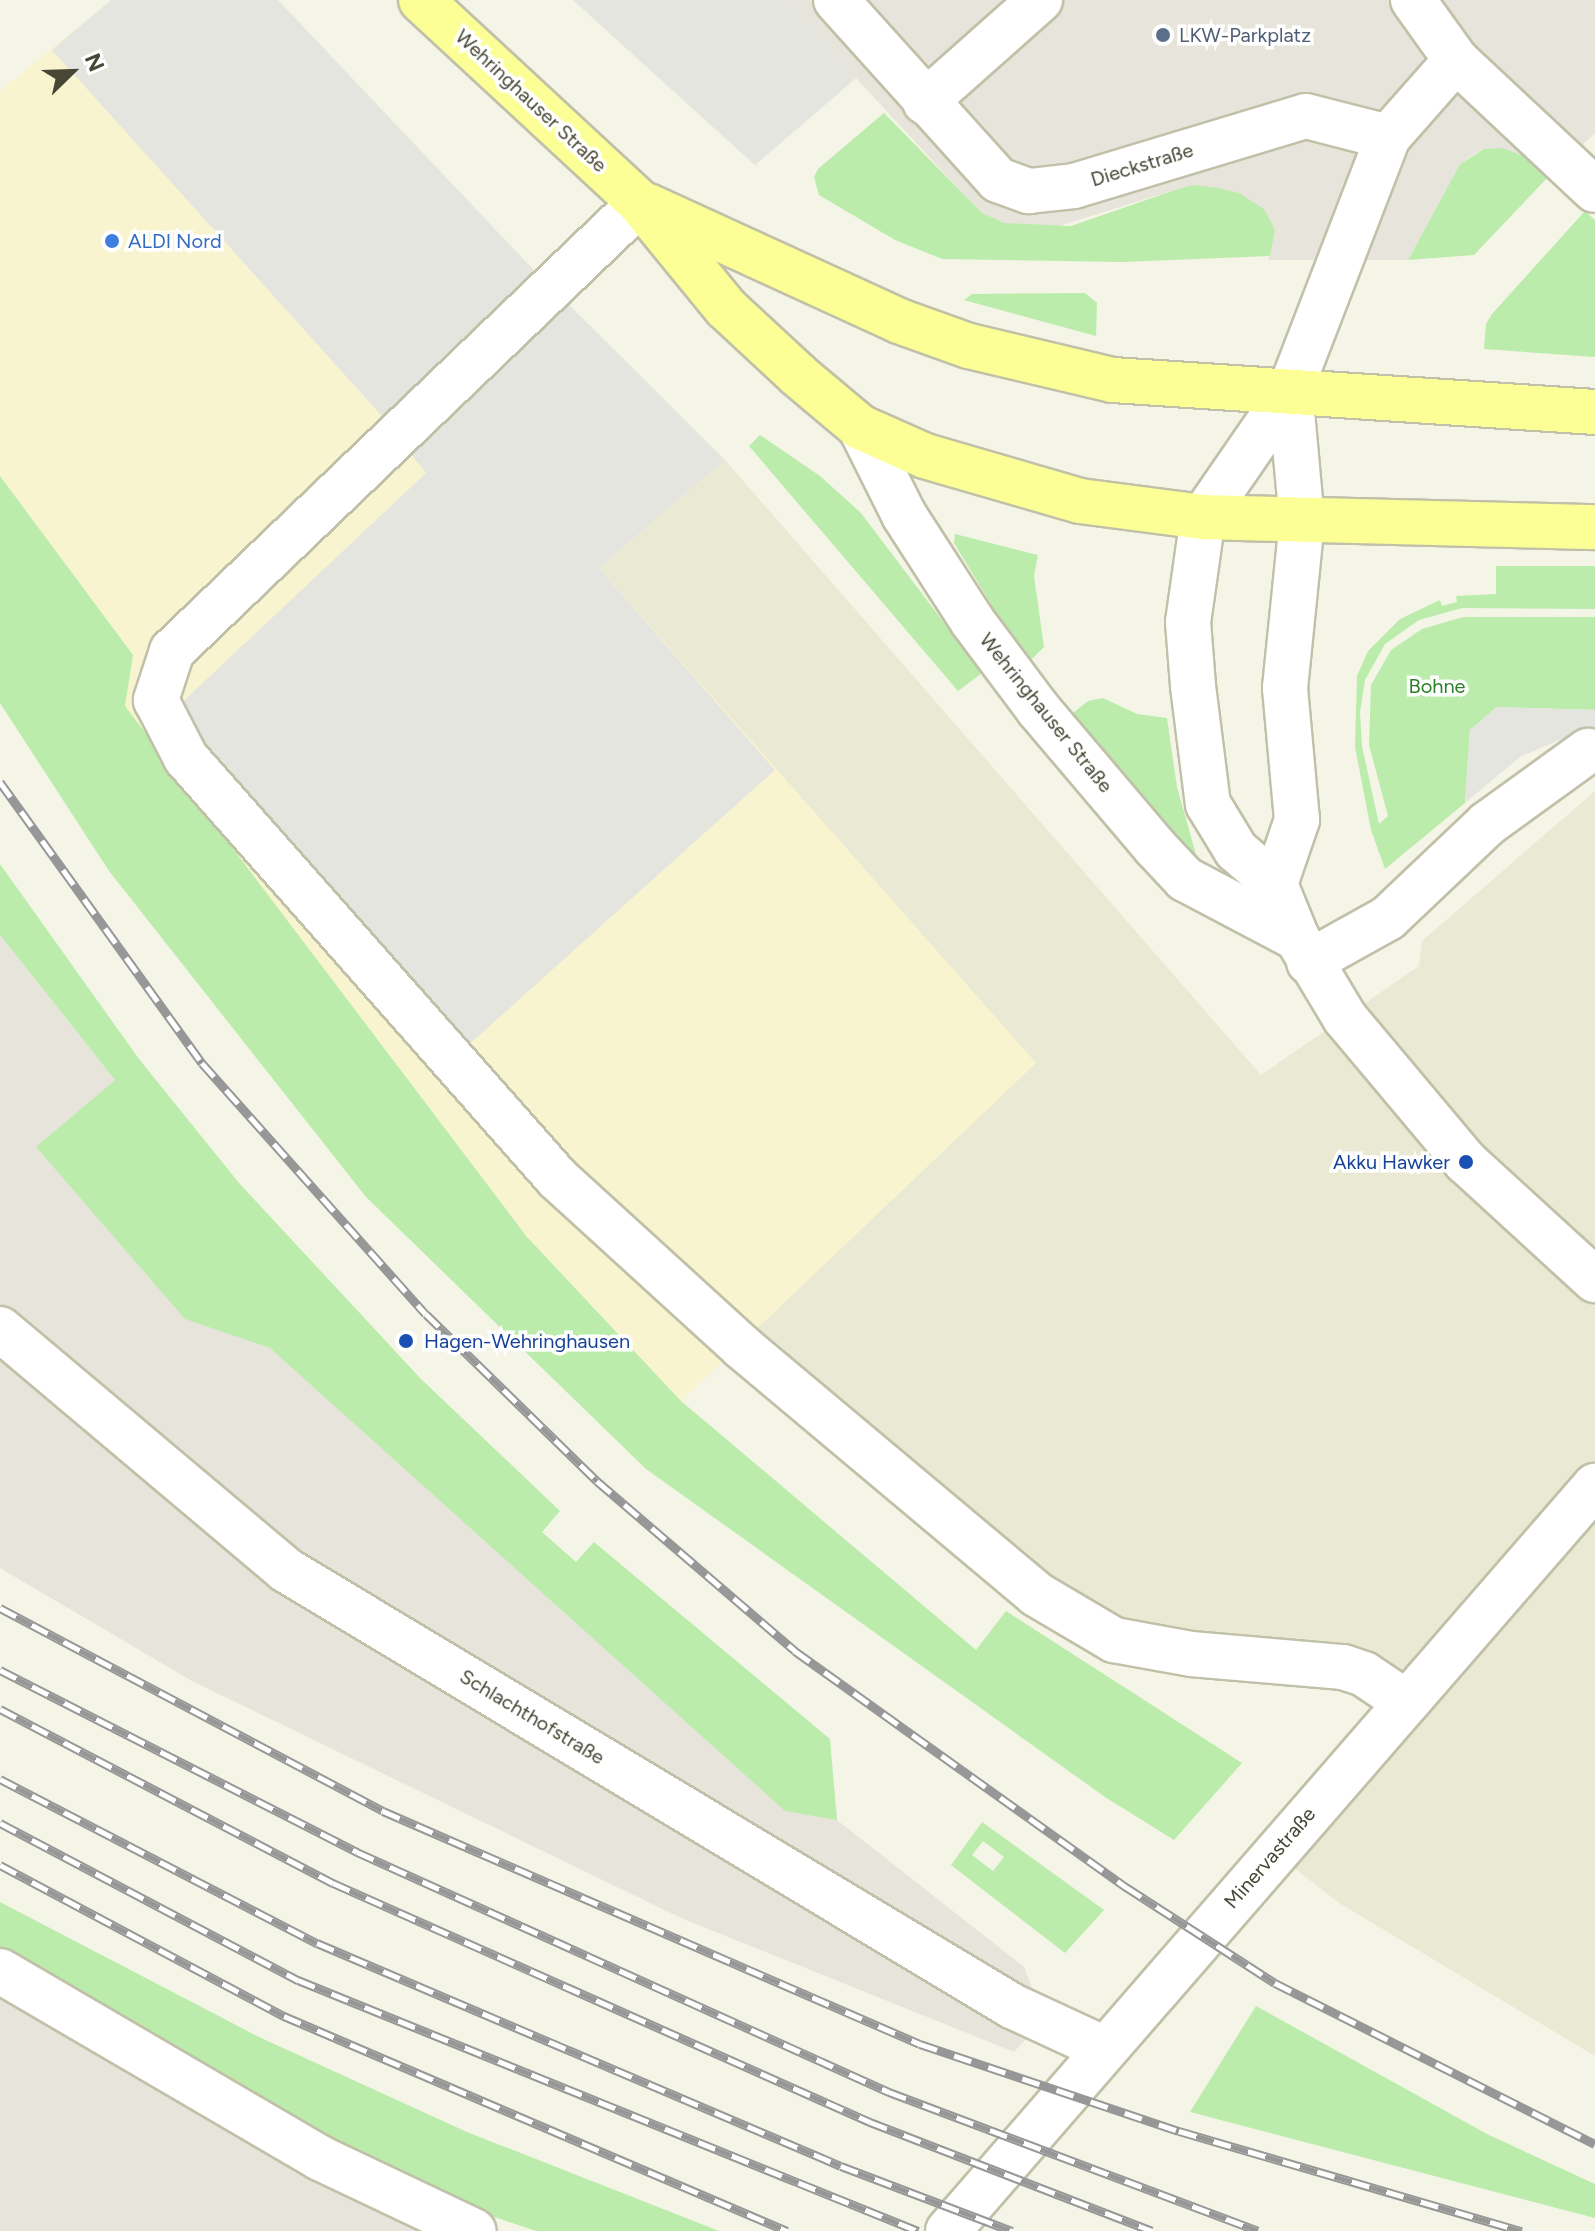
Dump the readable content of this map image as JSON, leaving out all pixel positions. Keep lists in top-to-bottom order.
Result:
{
  "streets": {
    "main road": ["Wehringhauser Straße"],
    "street": ["Dieckstraße", "Schlachthofstraße", "Minervastraße"]
  },
  "crossings": [
    ["Schlachthofstraße", "Minervastraße"]
  ],
  "parks": ["Bohne"],
  "places": [
    "LKW-Parkplatz",
    "ALDI Nord",
    "Akku Hawker",
    "Hagen-Wehringhausen"
  ],
  "north": "top right"
}
